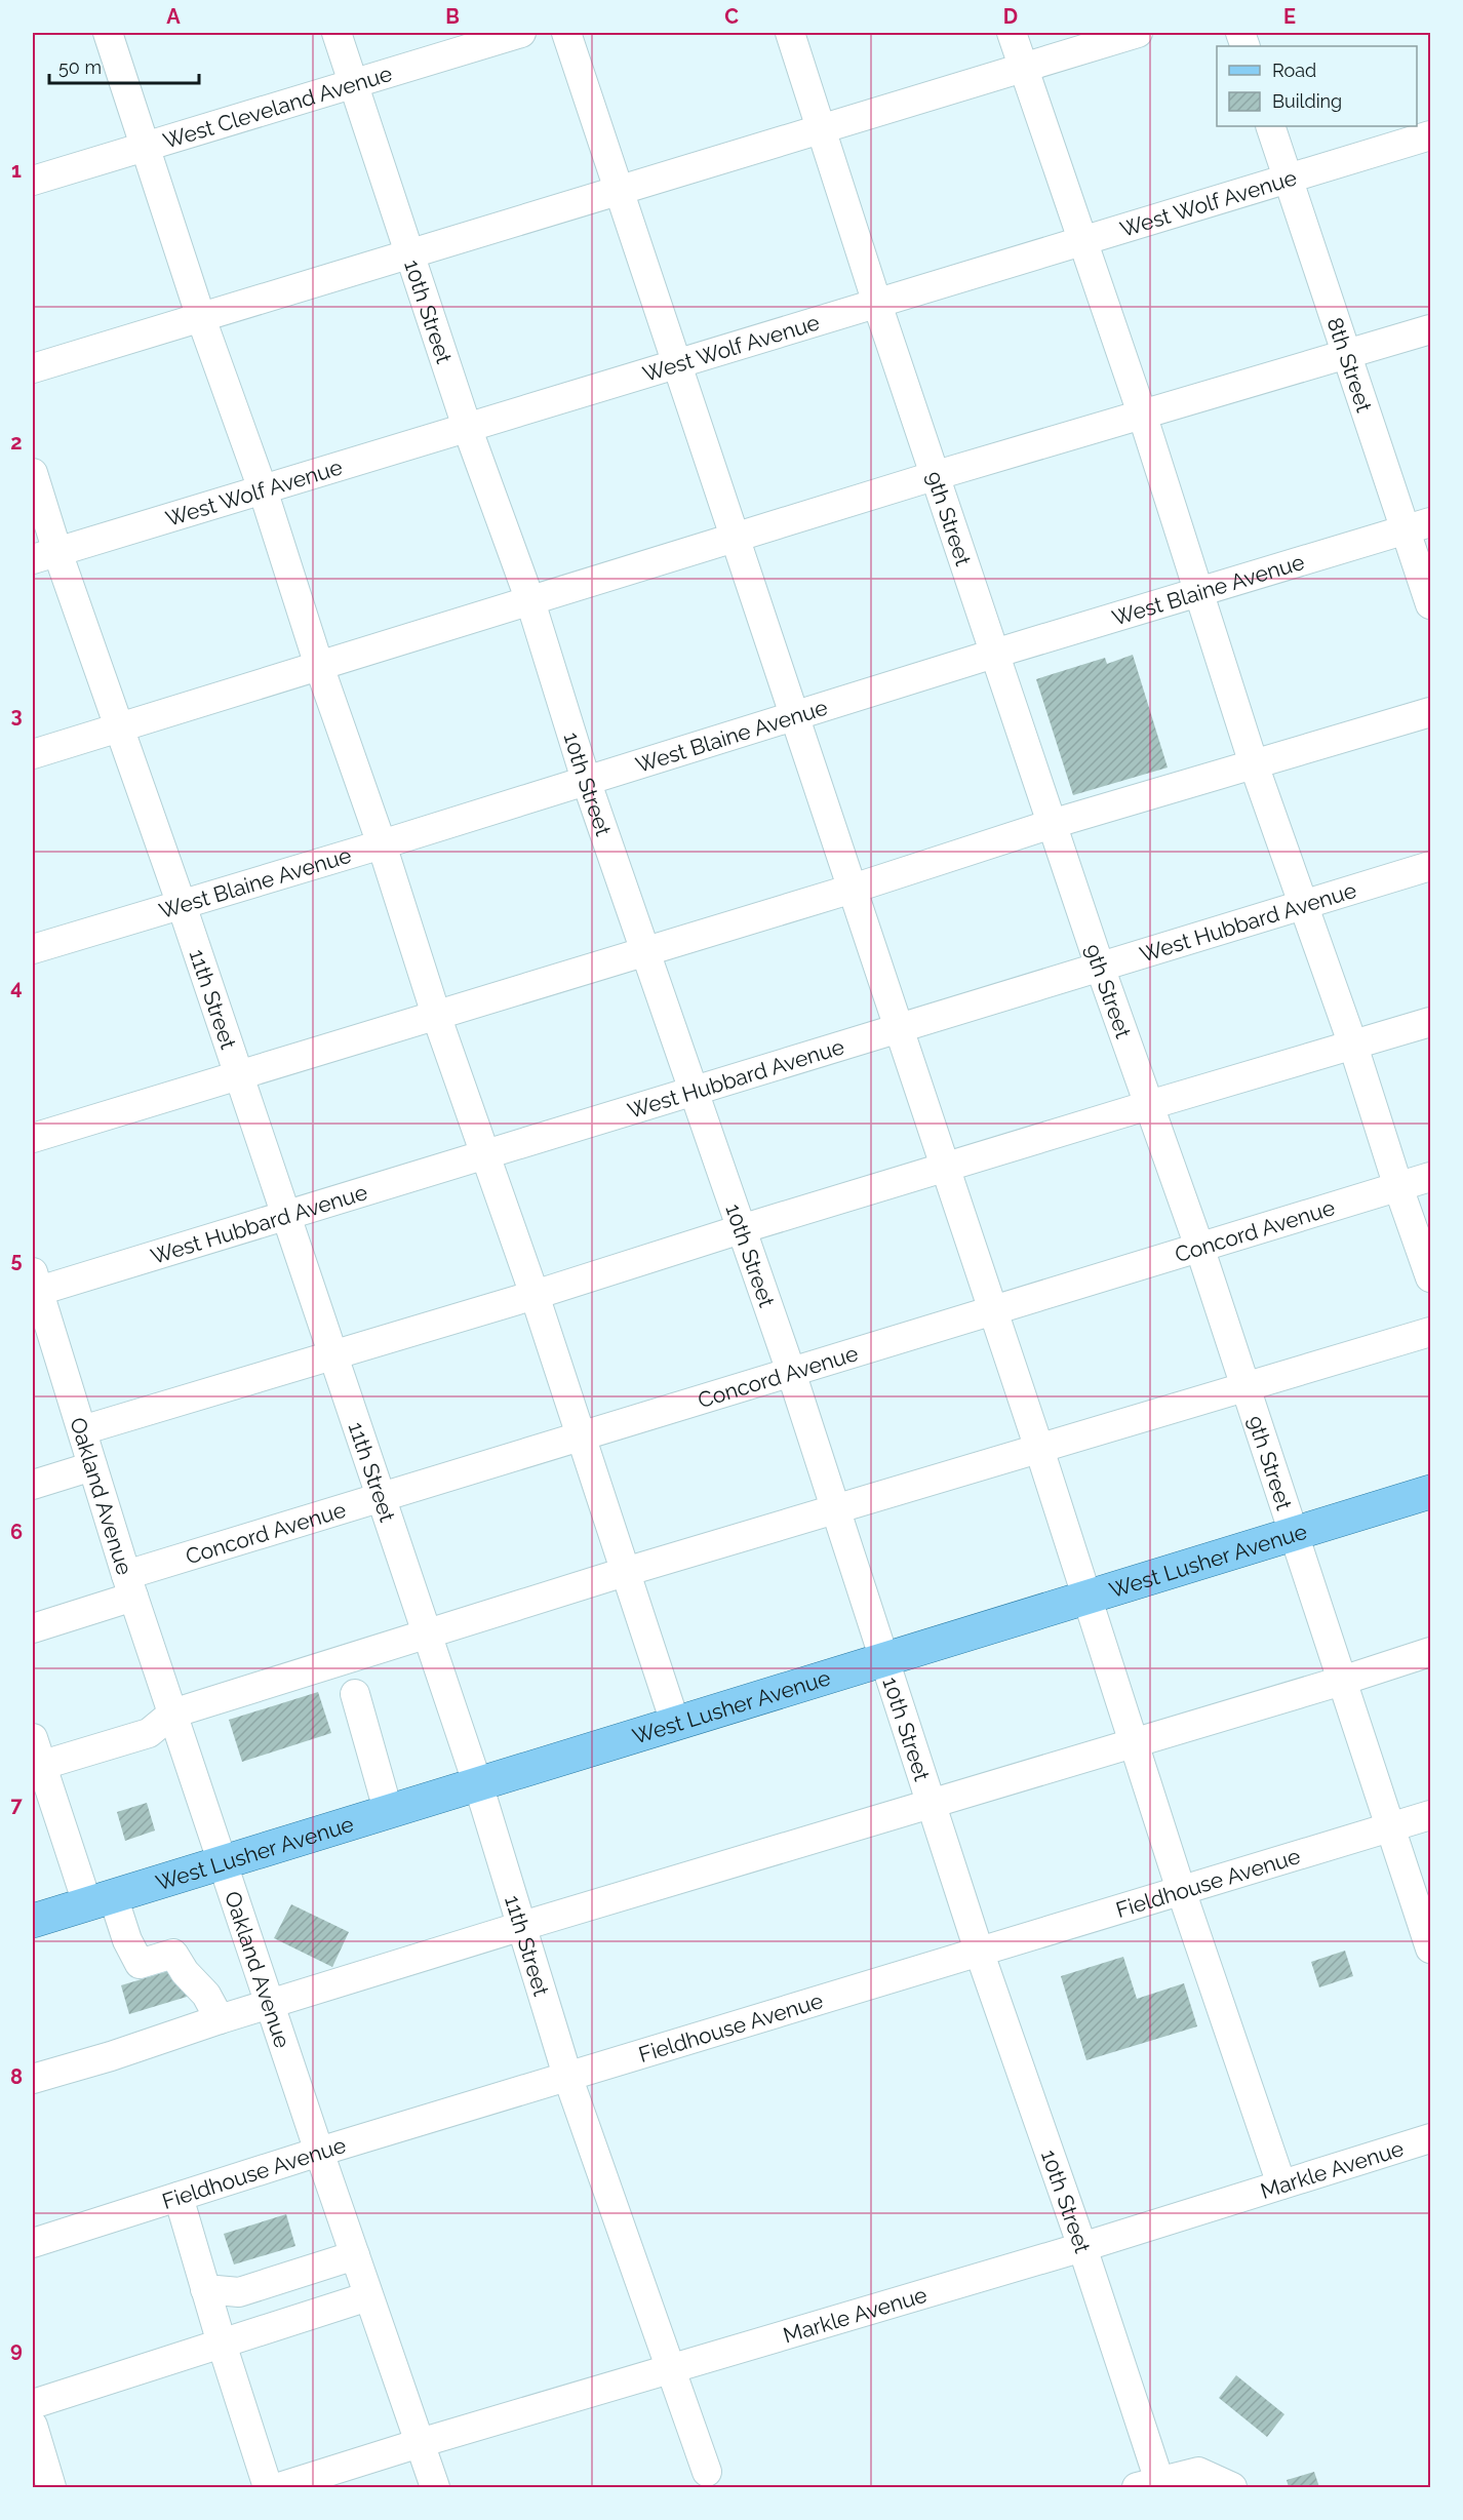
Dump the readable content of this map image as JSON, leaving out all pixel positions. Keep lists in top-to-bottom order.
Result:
{
  "streets": {
    "main road": ["West Lusher Avenue"],
    "street": [
      "West Cleveland Avenue",
      "West Wolf Avenue",
      "10th Street",
      "8th Street",
      "9th Street",
      "West Blaine Avenue",
      "West Hubbard Avenue",
      "11th Street",
      "Concord Avenue",
      "Oakland Avenue",
      "Fieldhouse Avenue",
      "Markle Avenue"
    ]
  },
  "crossings": [
    ["West Cleveland Avenue", "10th Street"],
    ["West Wolf Avenue", "10th Street"],
    ["West Wolf Avenue", "8th Street"],
    ["West Wolf Avenue", "9th Street"],
    ["West Wolf Avenue", "11th Street"],
    ["10th Street", "West Blaine Avenue"],
    ["10th Street", "West Hubbard Avenue"],
    ["10th Street", "Concord Avenue"],
    ["10th Street", "West Lusher Avenue"],
    ["10th Street", "Fieldhouse Avenue"],
    ["10th Street", "Markle Avenue"],
    ["8th Street", "West Blaine Avenue"],
    ["9th Street", "West Blaine Avenue"],
    ["9th Street", "West Hubbard Avenue"],
    ["9th Street", "Concord Avenue"],
    ["9th Street", "West Lusher Avenue"],
    ["9th Street", "Fieldhouse Avenue"],
    ["West Blaine Avenue", "11th Street"],
    ["West Hubbard Avenue", "11th Street"],
    ["West Hubbard Avenue", "Oakland Avenue"],
    ["11th Street", "Concord Avenue"],
    ["11th Street", "West Lusher Avenue"],
    ["11th Street", "Fieldhouse Avenue"],
    ["11th Street", "Markle Avenue"],
    ["Concord Avenue", "Oakland Avenue"],
    ["Oakland Avenue", "West Lusher Avenue"],
    ["Oakland Avenue", "Fieldhouse Avenue"],
    ["Oakland Avenue", "Markle Avenue"]
  ],
  "legend": ["Road", "Building"],
  "scale_bar": "50 m",
  "grid": {
    "columns": [
      "A",
      "B",
      "C",
      "D",
      "E"
    ],
    "rows": [
      "1",
      "2",
      "3",
      "4",
      "5",
      "6",
      "7",
      "8",
      "9"
    ]
  }
}
